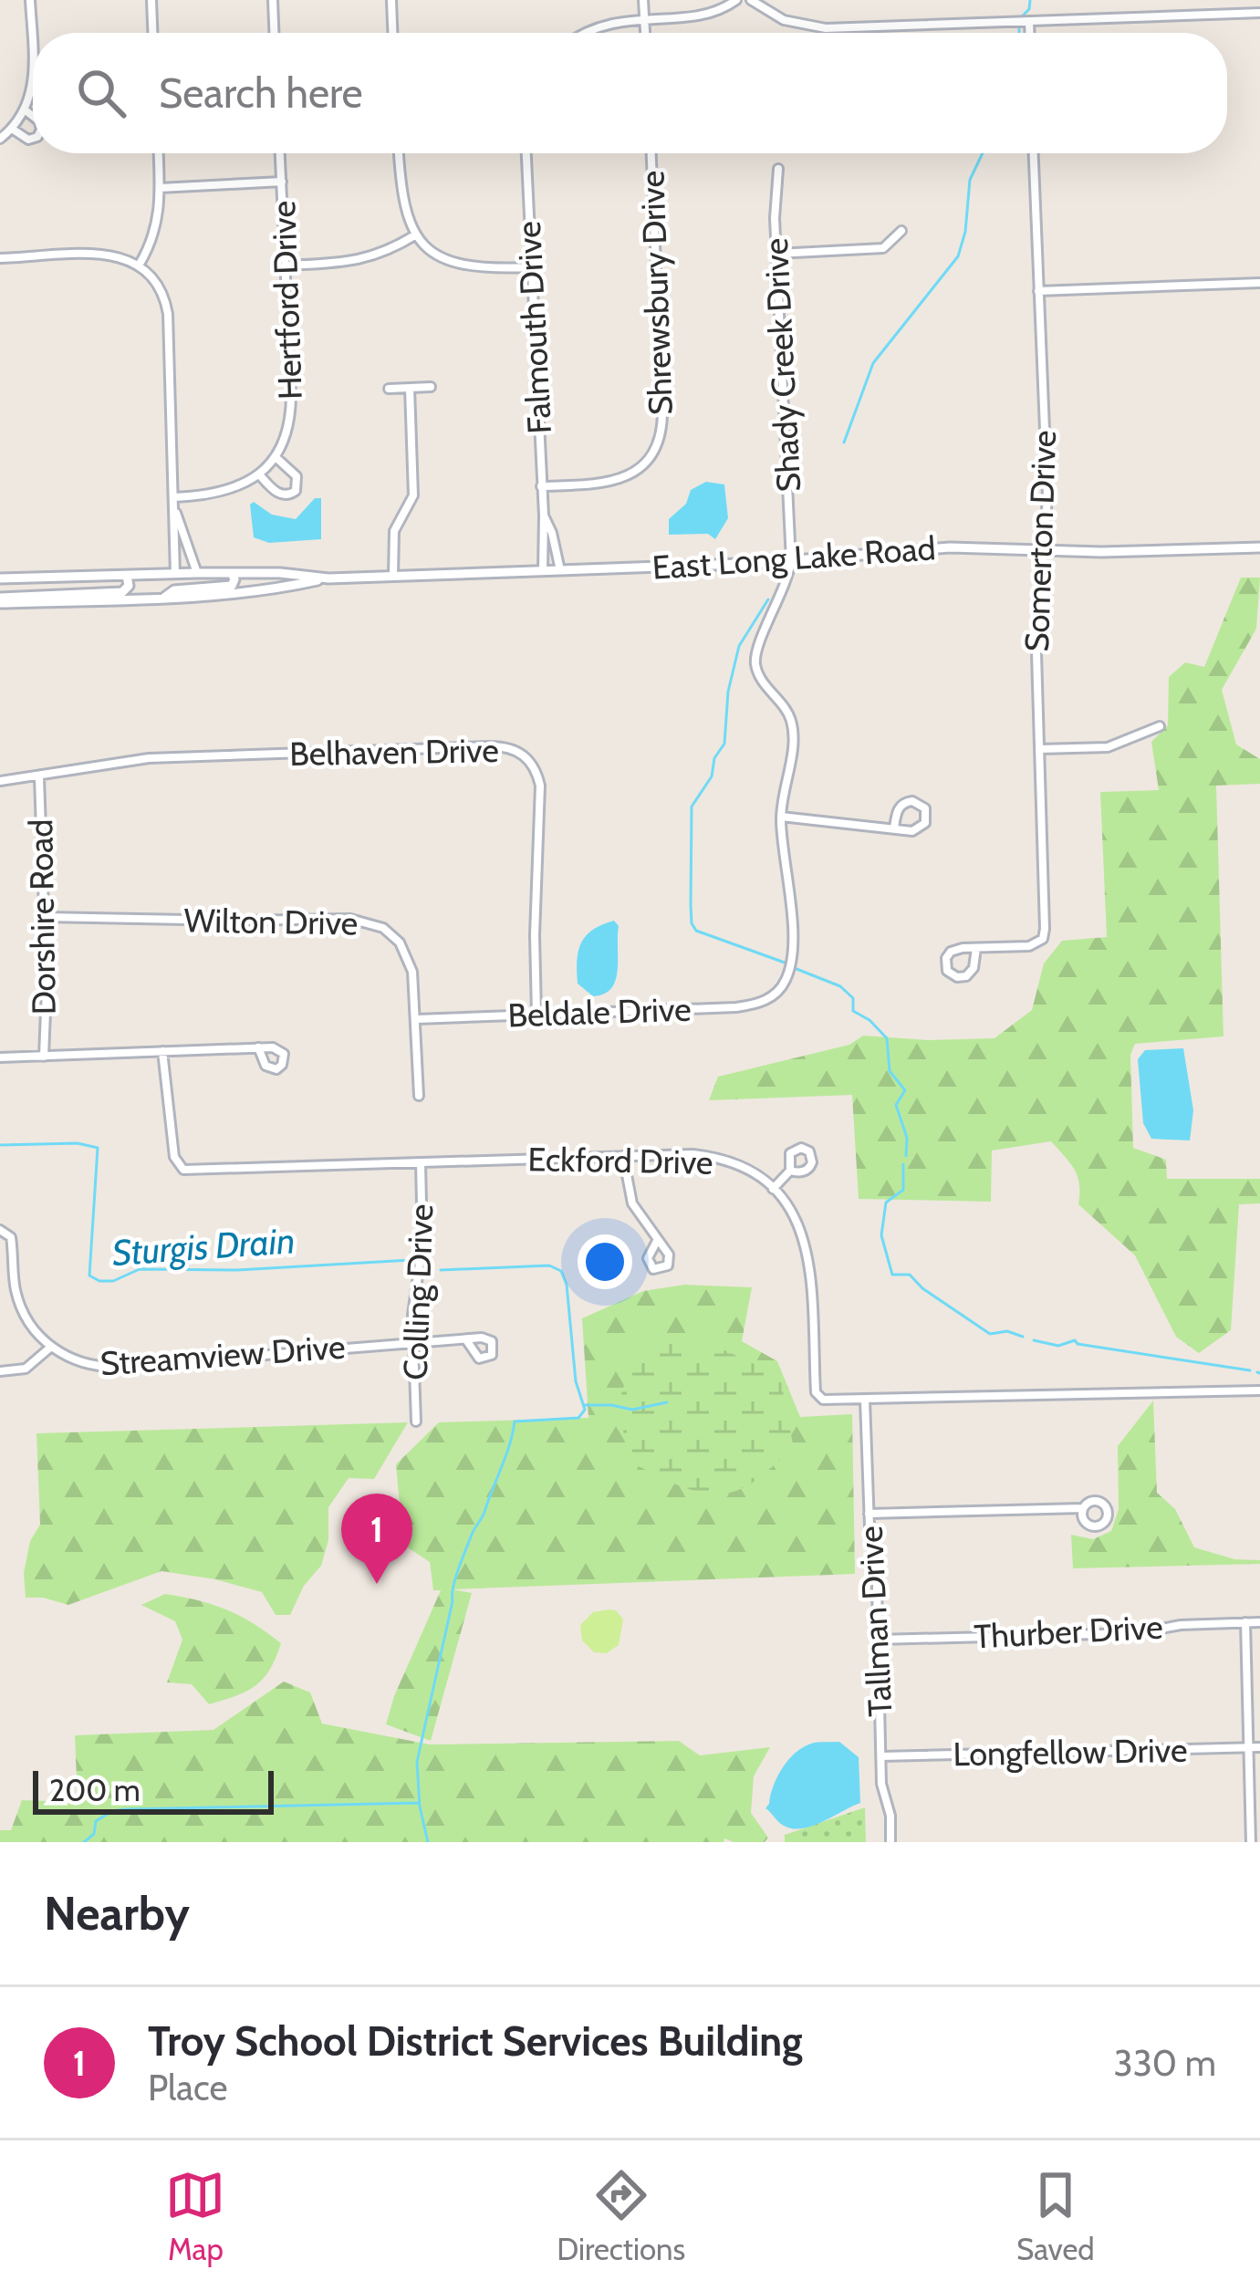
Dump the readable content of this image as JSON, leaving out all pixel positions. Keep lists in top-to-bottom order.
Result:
{
  "streets": {
    "main road": ["East Long Lake Road"],
    "street": [
      "Shrewsbury Drive",
      "Hertford Drive",
      "Falmouth Drive",
      "Shady Creek Drive",
      "Somerton Drive",
      "Belhaven Drive",
      "Dorshire Road",
      "Wilton Drive",
      "Beldale Drive",
      "Eckford Drive",
      "Colling Drive",
      "Streamview Drive",
      "Tallman Drive",
      "Thurber Drive",
      "Longfellow Drive"
    ]
  },
  "crossings": [
    ["Shrewsbury Drive", "Falmouth Drive"],
    ["Falmouth Drive", "East Long Lake Road"],
    ["Shady Creek Drive", "East Long Lake Road"],
    ["Somerton Drive", "East Long Lake Road"],
    ["Belhaven Drive", "Dorshire Road"],
    ["Belhaven Drive", "Beldale Drive"],
    ["Dorshire Road", "Wilton Drive"],
    ["Wilton Drive", "Beldale Drive"],
    ["Eckford Drive", "Colling Drive"],
    ["Eckford Drive", "Tallman Drive"],
    ["Colling Drive", "Streamview Drive"],
    ["Tallman Drive", "Thurber Drive"],
    ["Tallman Drive", "Longfellow Drive"]
  ],
  "water": ["Sturgis Drain"],
  "scale_bar": "200 m",
  "page": {
    "search": "Search here",
    "pins": "1",
    "scale": "200 m",
    "heading": "Nearby",
    "list": [
      {
        "mark": "1",
        "name": "Troy School District Services Building",
        "note": "Place",
        "value": "330 m"
      }
    ],
    "nav": ["Map", "Directions", "Saved"]
  }
}
